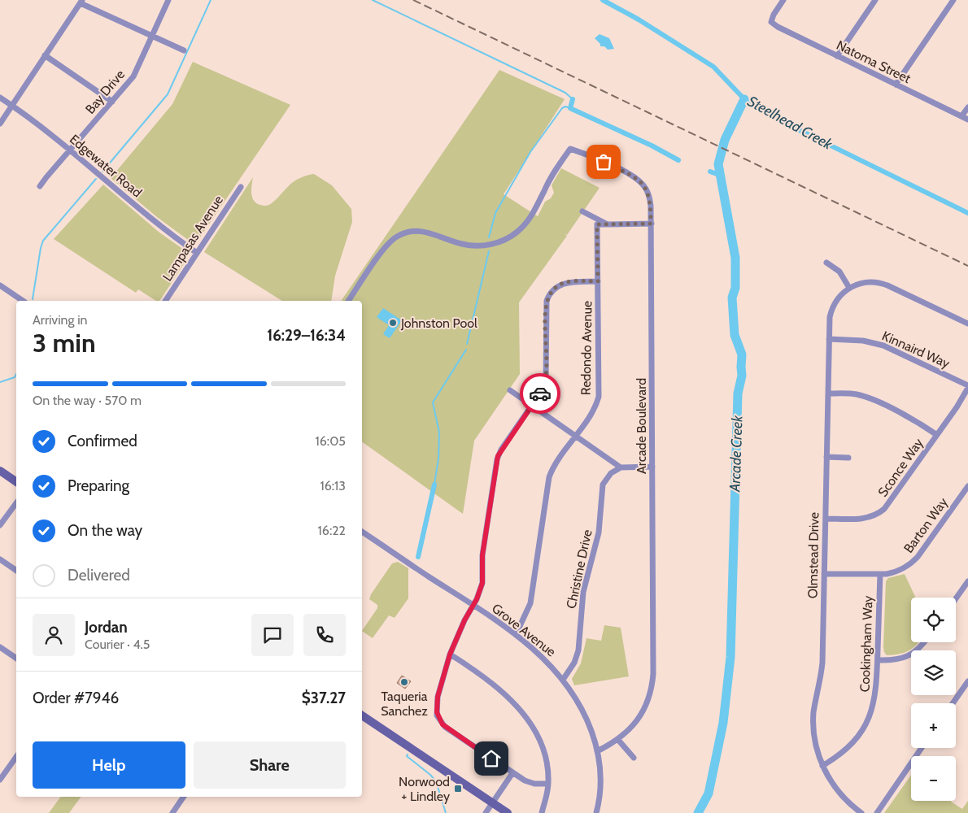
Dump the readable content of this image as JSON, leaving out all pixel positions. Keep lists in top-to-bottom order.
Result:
{
  "streets": {
    "street": [
      "Natoma Street",
      "Bay Drive",
      "Edgewater Road",
      "Lampasas Avenue",
      "Redondo Avenue",
      "Kinnaird Way",
      "Arcade Boulevard",
      "Sconce Way",
      "Barton Way",
      "Olmstead Drive",
      "Christine Drive",
      "Grove Avenue",
      "Cookingham Way"
    ]
  },
  "crossings": [
    ["Bay Drive", "Edgewater Road"],
    ["Edgewater Road", "Lampasas Avenue"],
    ["Redondo Avenue", "Grove Avenue"],
    ["Kinnaird Way", "Sconce Way"],
    ["Kinnaird Way", "Olmstead Drive"],
    ["Arcade Boulevard", "Grove Avenue"],
    ["Sconce Way", "Olmstead Drive"],
    ["Barton Way", "Olmstead Drive"],
    ["Barton Way", "Cookingham Way"],
    ["Olmstead Drive", "Cookingham Way"],
    ["Christine Drive", "Grove Avenue"]
  ],
  "water": ["Steelhead Creek", "Arcade Creek"],
  "places": {
    "other": ["Johnston Pool", "Taqueria Sanchez"],
    "transit": ["Norwood + Lindley"]
  },
  "page": {
    "heading": ["3 min", "Arriving in", "16:29–16:34"],
    "panel": [
      "Jordan",
      "Courier · 4.5",
      "Order #7946",
      "$37.27"
    ],
    "bar": "On the way · 570 m",
    "list": [
      ["Confirmed", "16:05"],
      ["Preparing", "16:13"],
      ["On the way", "16:22"],
      "Delivered"
    ],
    "map_buttons": ["+", "−"],
    "buttons": ["Help", "Share"]
  }
}
